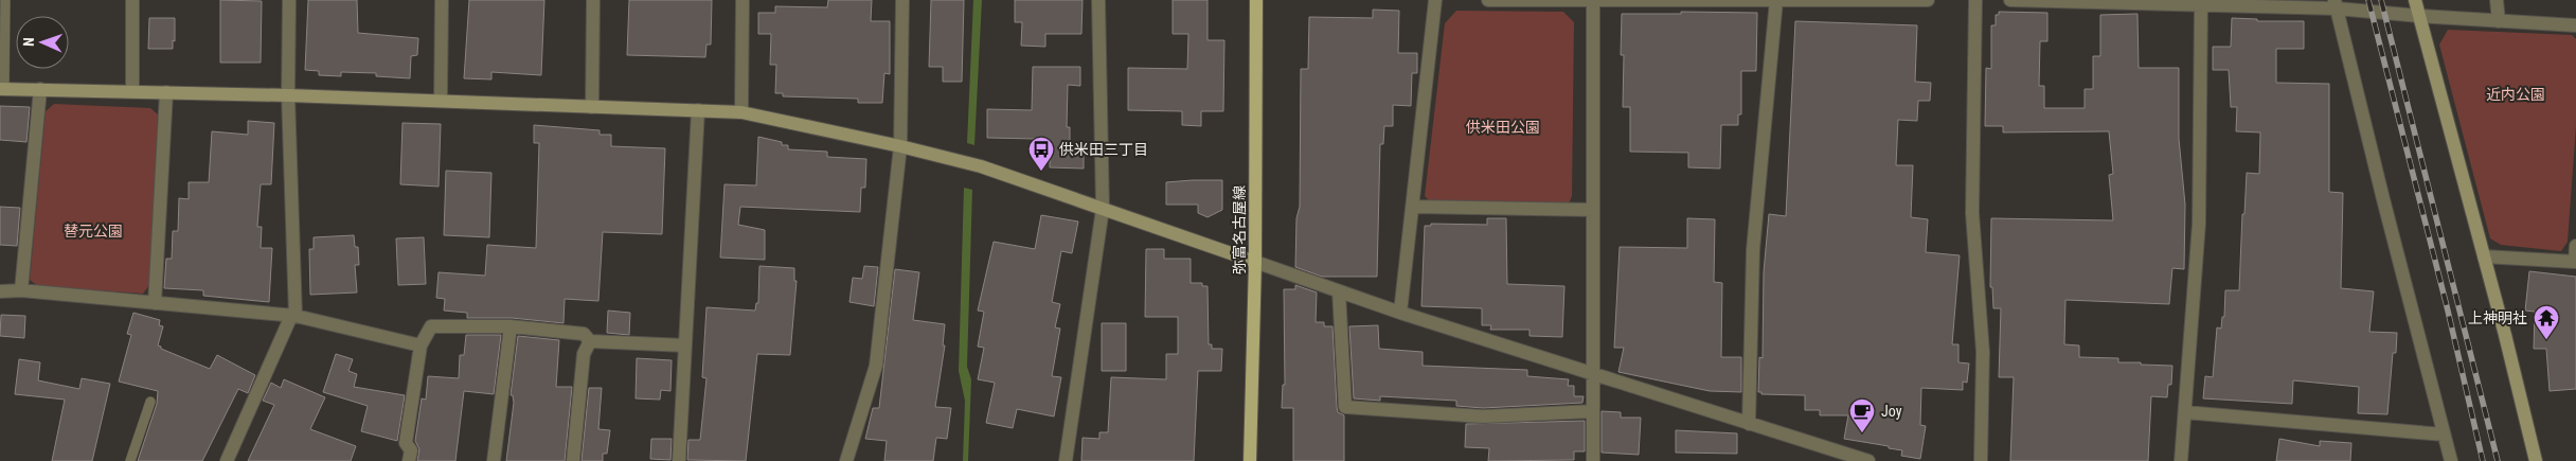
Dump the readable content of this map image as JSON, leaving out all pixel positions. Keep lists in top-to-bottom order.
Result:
{
  "streets": {
    "main road": ["弥富名古屋線"]
  },
  "parks": ["近内公園", "供米田公園", "替元公園"],
  "places": {
    "bus stop": ["供米田三丁目"],
    "temple": ["上神明社"],
    "cafe": ["Joy"]
  },
  "north": "left"
}
